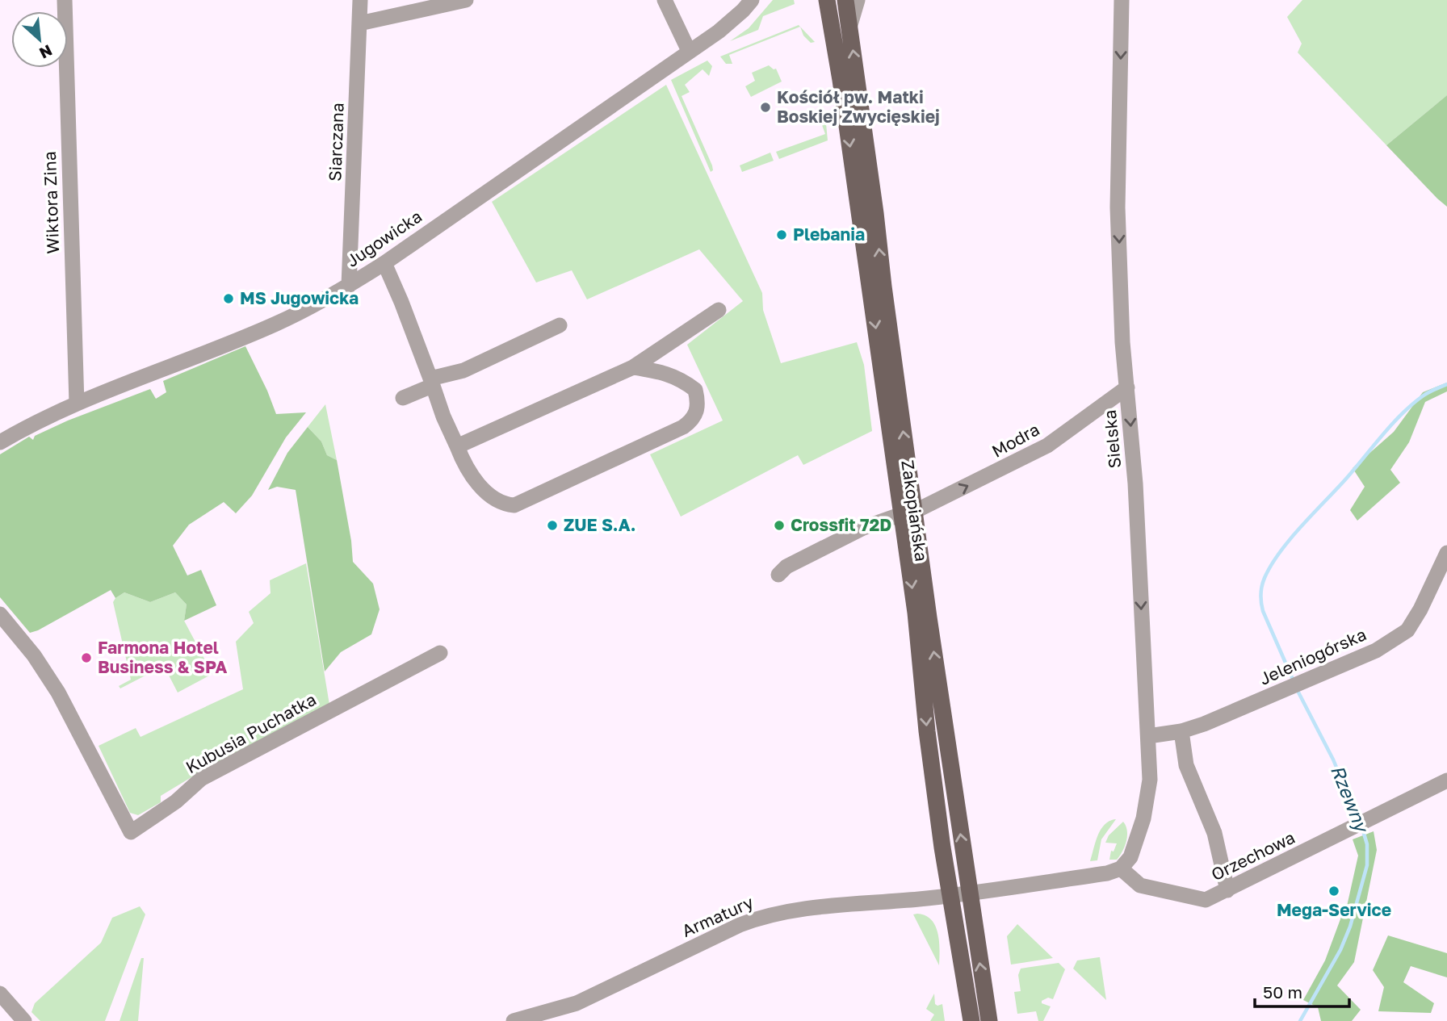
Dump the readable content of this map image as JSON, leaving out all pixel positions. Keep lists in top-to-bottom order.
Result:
{
  "streets": {
    "main road": ["Zakopiańska"],
    "street": [
      "Siarczana",
      "Wiktora Zina",
      "Jugowicka",
      "Sielska",
      "Modra",
      "Jeleniogórska",
      "Kubusia Puchatka",
      "Orzechowa",
      "Armatury"
    ]
  },
  "crossings": [
    ["Siarczana", "Jugowicka"],
    ["Wiktora Zina", "Jugowicka"],
    ["Sielska", "Modra"],
    ["Sielska", "Jeleniogórska"],
    ["Sielska", "Orzechowa"],
    ["Modra", "Zakopiańska"],
    ["Zakopiańska", "Armatury"]
  ],
  "one_way": ["Sielska", "Modra"],
  "water": ["Rzewny"],
  "places": [
    "Kościół pw. Matki Boskiej Zwycięskiej",
    "Plebania",
    "MS Jugowicka",
    "ZUE S.A.",
    "Crossfit 72D",
    "Farmona Hotel Business & SPA",
    "Mega-Service"
  ],
  "scale_bar": "50 m",
  "north": "bottom right"
}
